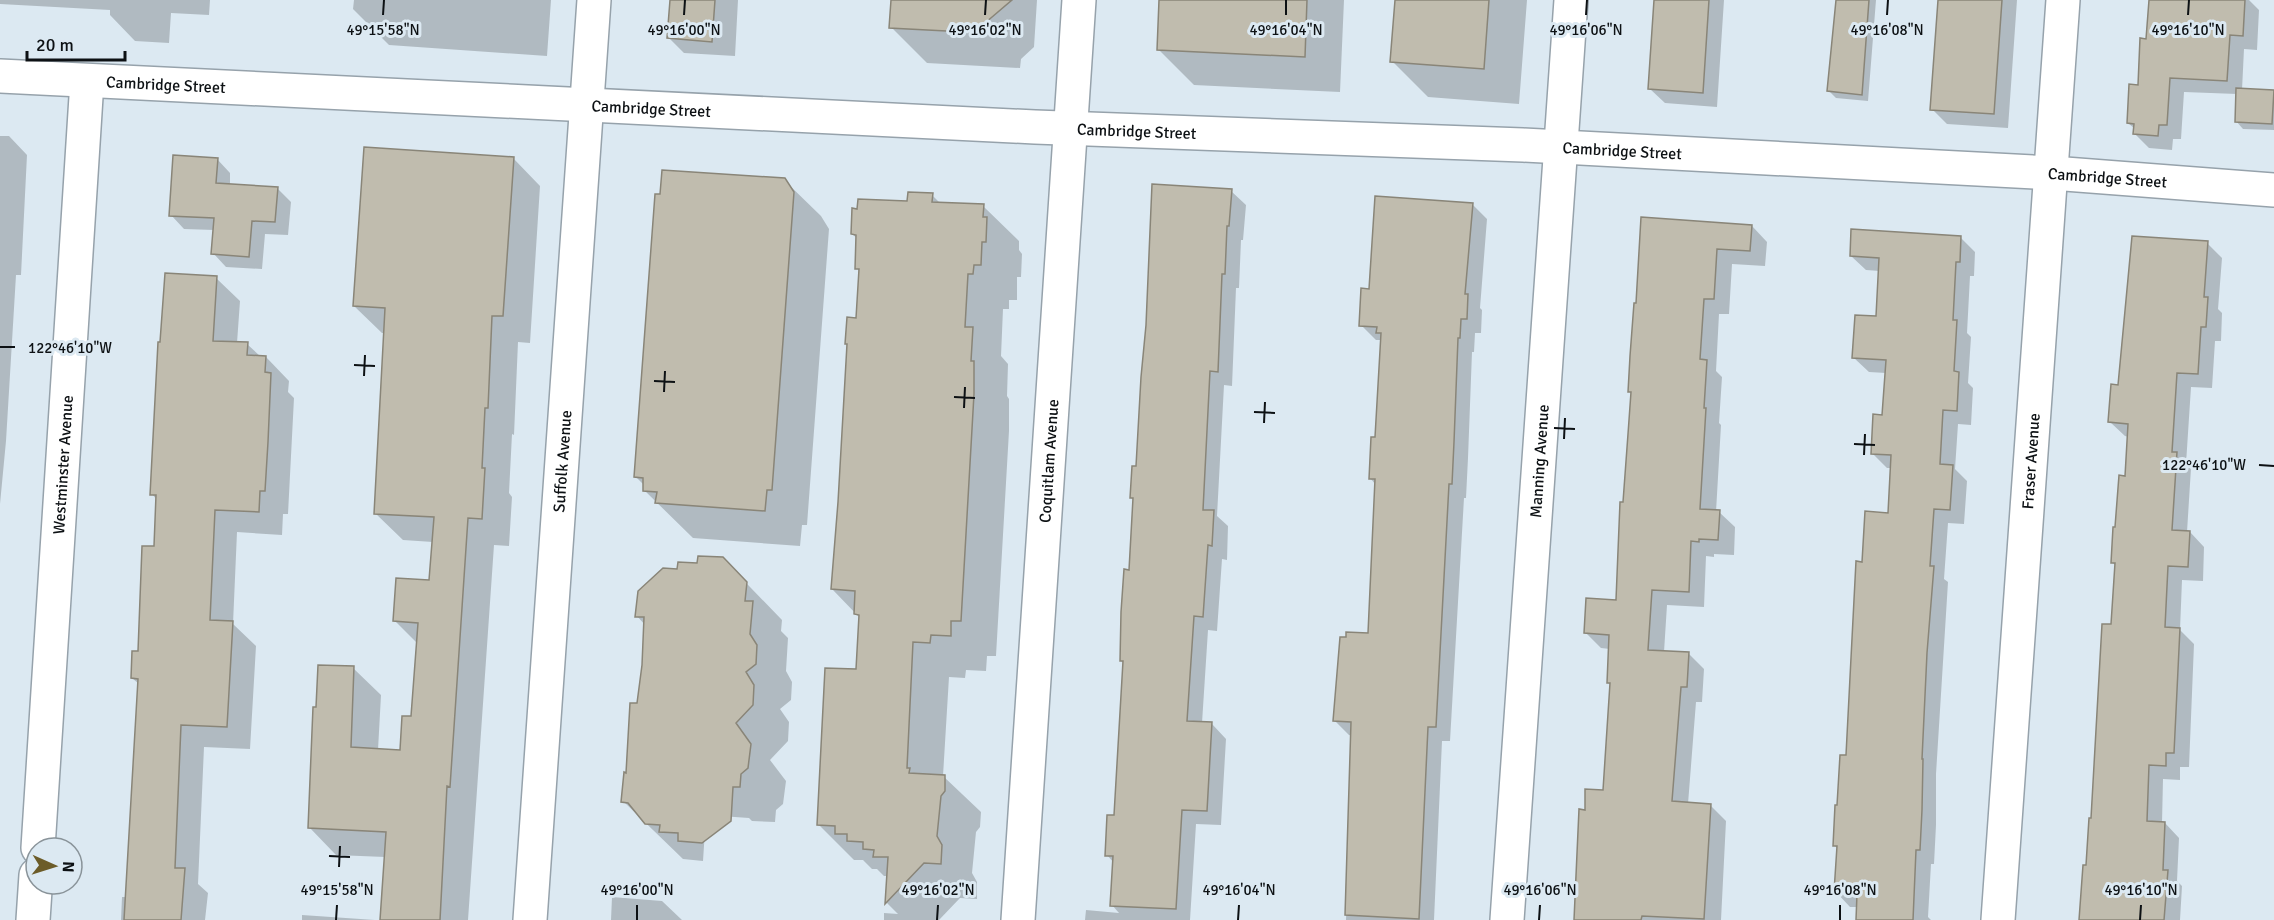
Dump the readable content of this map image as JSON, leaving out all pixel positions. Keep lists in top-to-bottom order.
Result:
{
  "streets": {
    "street": [
      "Cambridge Street",
      "Suffolk Avenue",
      "Coquitlam Avenue",
      "Manning Avenue",
      "Fraser Avenue",
      "Westminster Avenue"
    ]
  },
  "crossings": [
    ["Cambridge Street", "Suffolk Avenue"],
    ["Cambridge Street", "Coquitlam Avenue"],
    ["Cambridge Street", "Manning Avenue"],
    ["Cambridge Street", "Fraser Avenue"],
    ["Cambridge Street", "Westminster Avenue"]
  ],
  "scale_bar": "20 m",
  "north": "right",
  "coordinates": [
    "49°15'58\"N",
    "49°16'00\"N",
    "49°16'02\"N",
    "49°16'04\"N",
    "49°16'06\"N",
    "49°16'08\"N",
    "49°16'10\"N",
    "122°46'10\"W"
  ]
}
